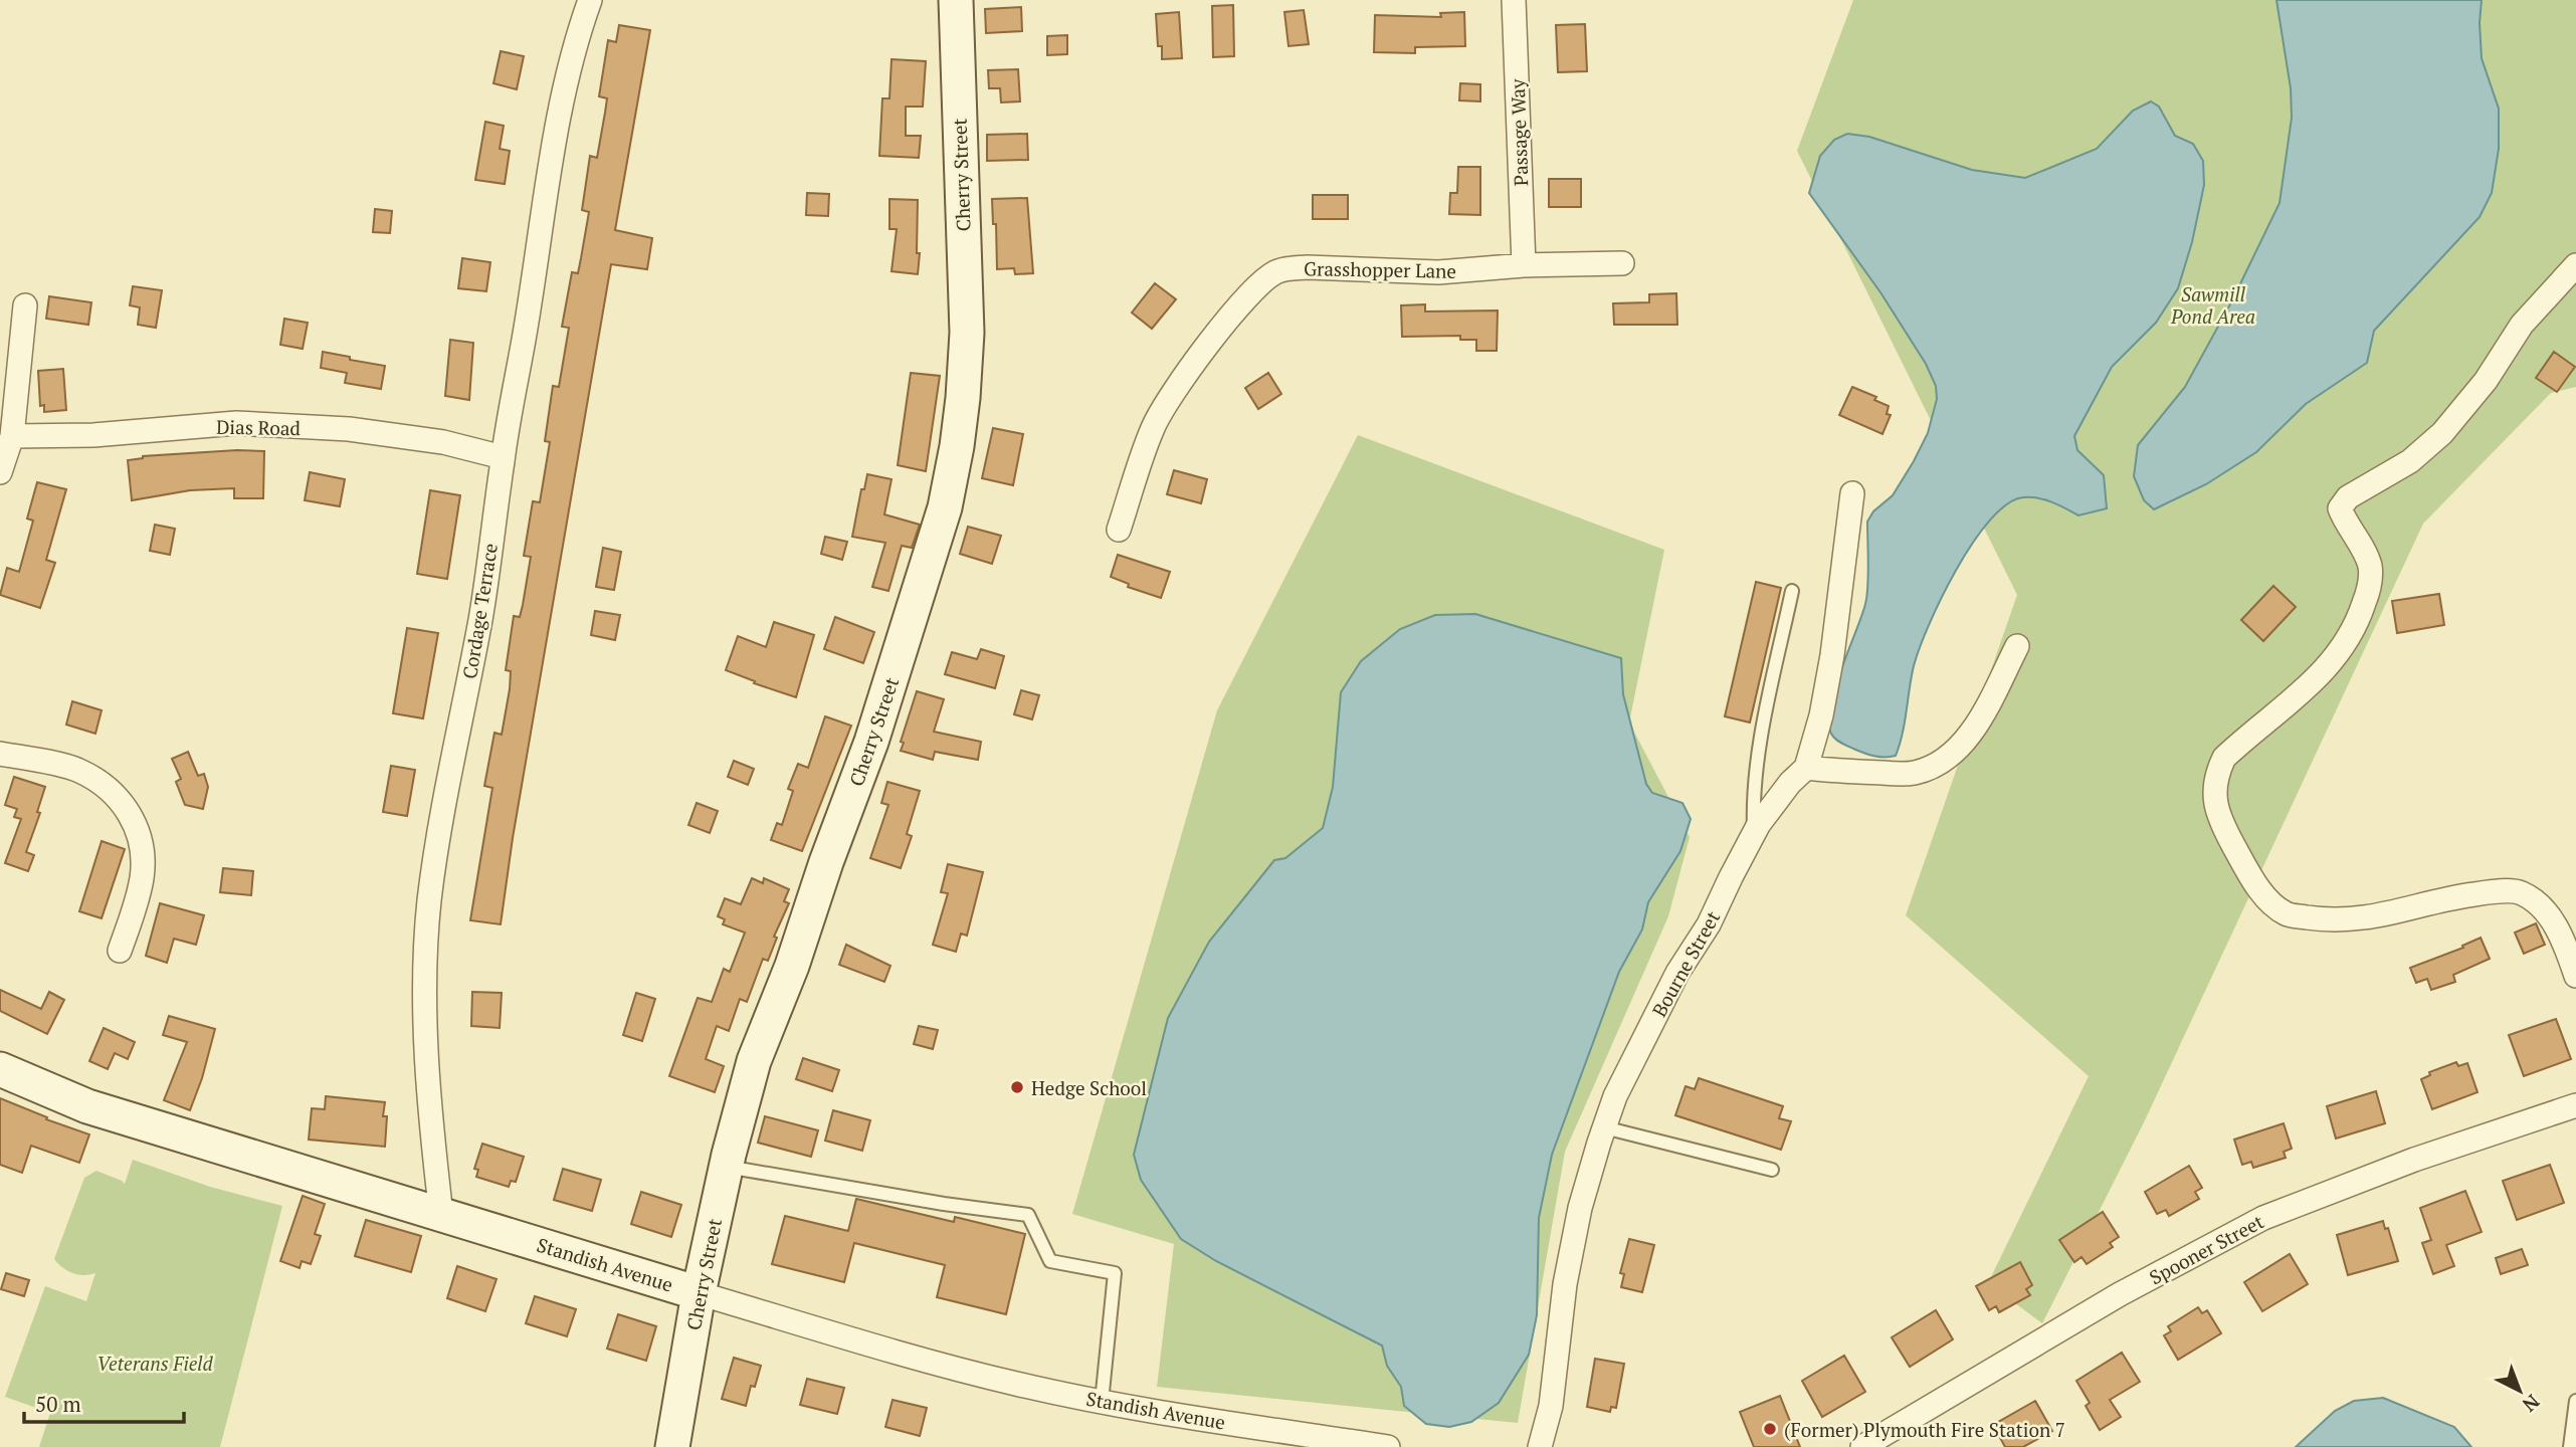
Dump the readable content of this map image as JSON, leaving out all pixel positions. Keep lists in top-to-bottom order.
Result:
{
  "streets": {
    "main road": ["Cherry Street", "Standish Avenue"],
    "street": [
      "Passage Way",
      "Grasshopper Lane",
      "Dias Road",
      "Cordage Terrace",
      "Bourne Street",
      "Spooner Street"
    ]
  },
  "crossings": [
    ["Passage Way", "Grasshopper Lane"],
    ["Cherry Street", "Standish Avenue"],
    ["Dias Road", "Cordage Terrace"],
    ["Cordage Terrace", "Standish Avenue"]
  ],
  "parks": ["Sawmill Pond Area", "Veterans Field"],
  "places": ["Hedge School", "(Former) Plymouth Fire Station 7"],
  "scale_bar": "50 m",
  "north": "bottom right"
}
